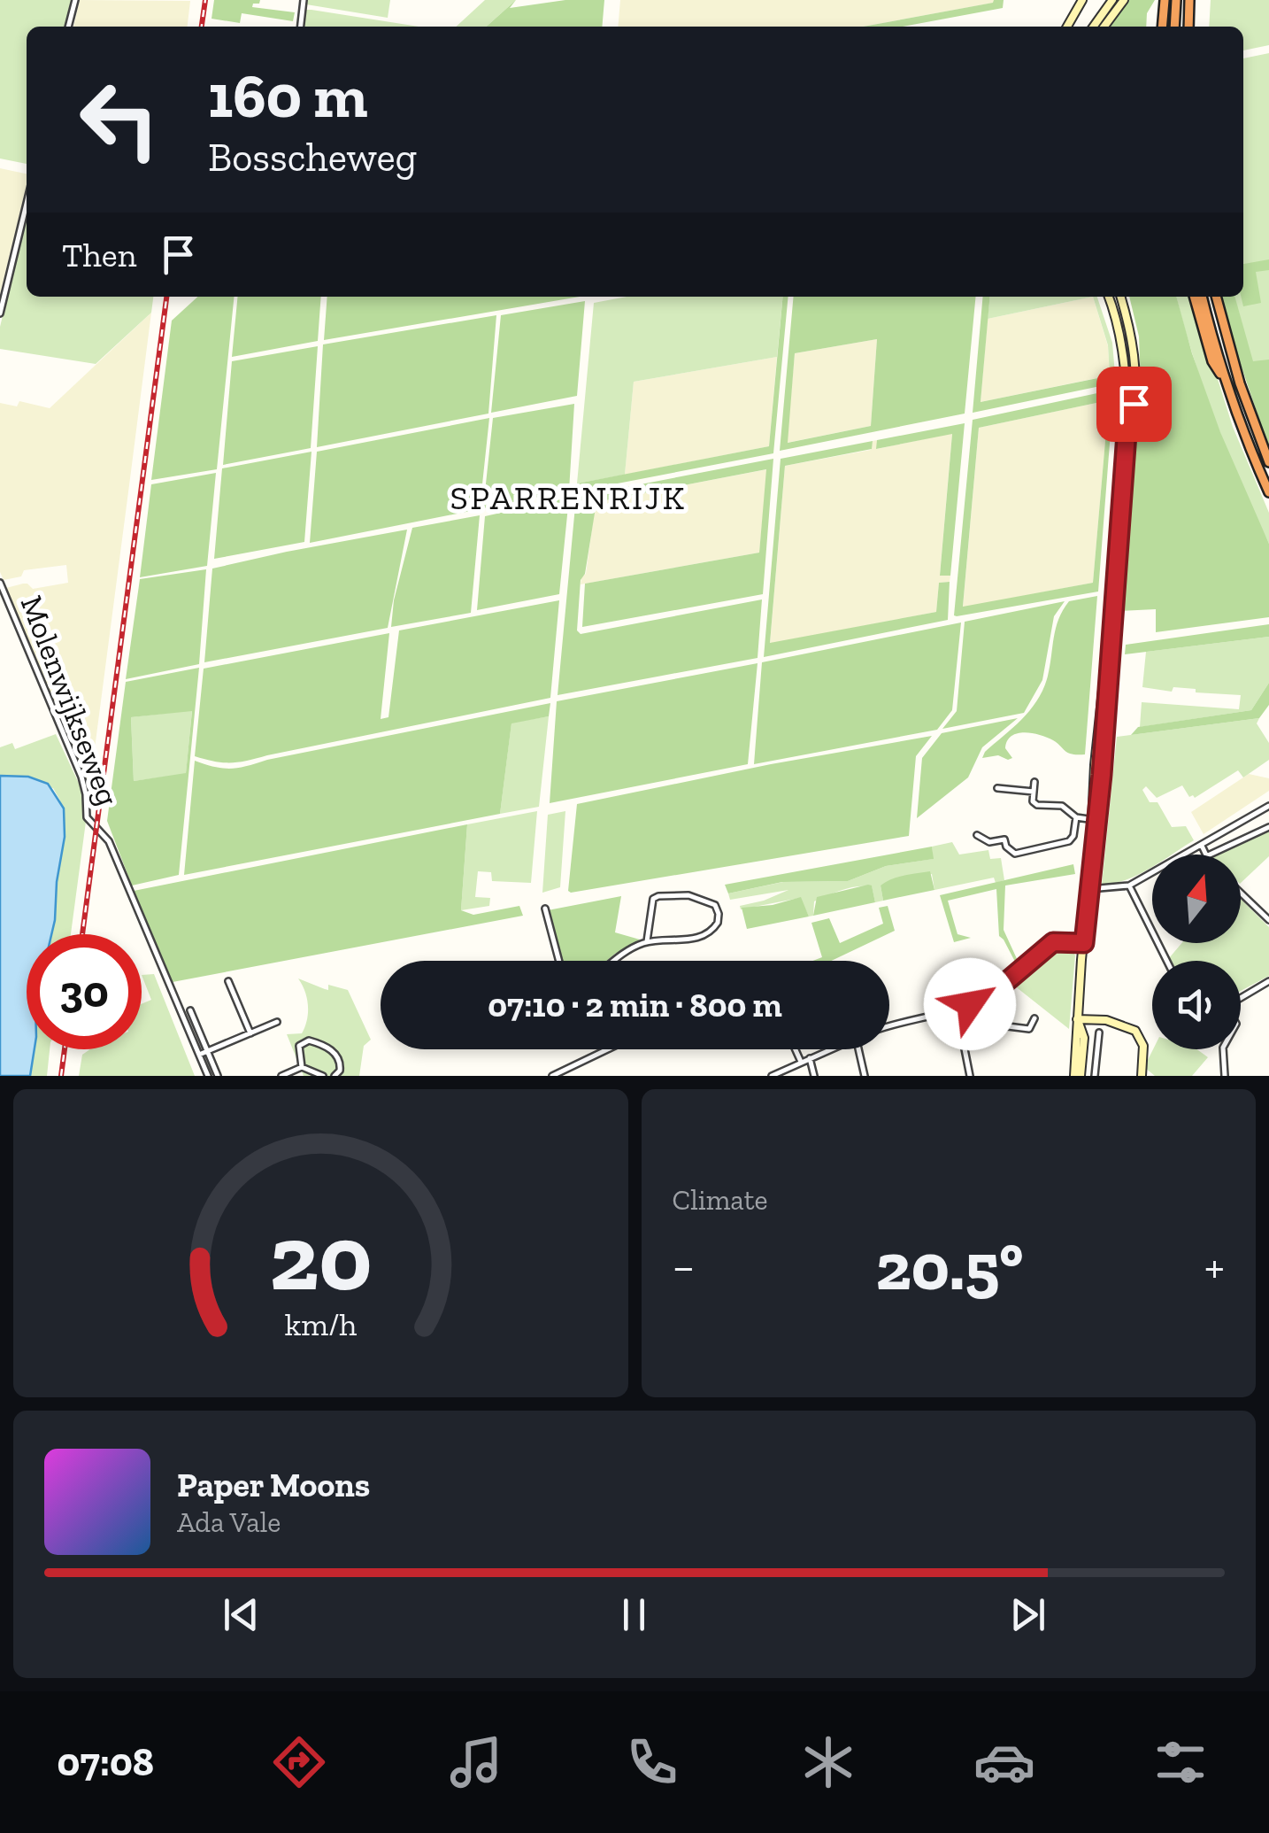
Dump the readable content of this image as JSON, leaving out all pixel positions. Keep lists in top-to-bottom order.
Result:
{
  "streets": {
    "street": ["Molenwijkseweg"]
  },
  "districts": ["SPARRENRIJK"],
  "north": "top",
  "page": {
    "turn": ["160 m", "Bosscheweg"],
    "then": "Then",
    "limit": "30",
    "trip": "07:10 · 2 min · 800 m",
    "tile": "Climate",
    "heat": ["−", "20.5°", "+"],
    "song": ["Paper Moons", "Ada Vale"],
    "tabs": "07:08",
    "gauge": ["20", "km/h"]
  }
}
